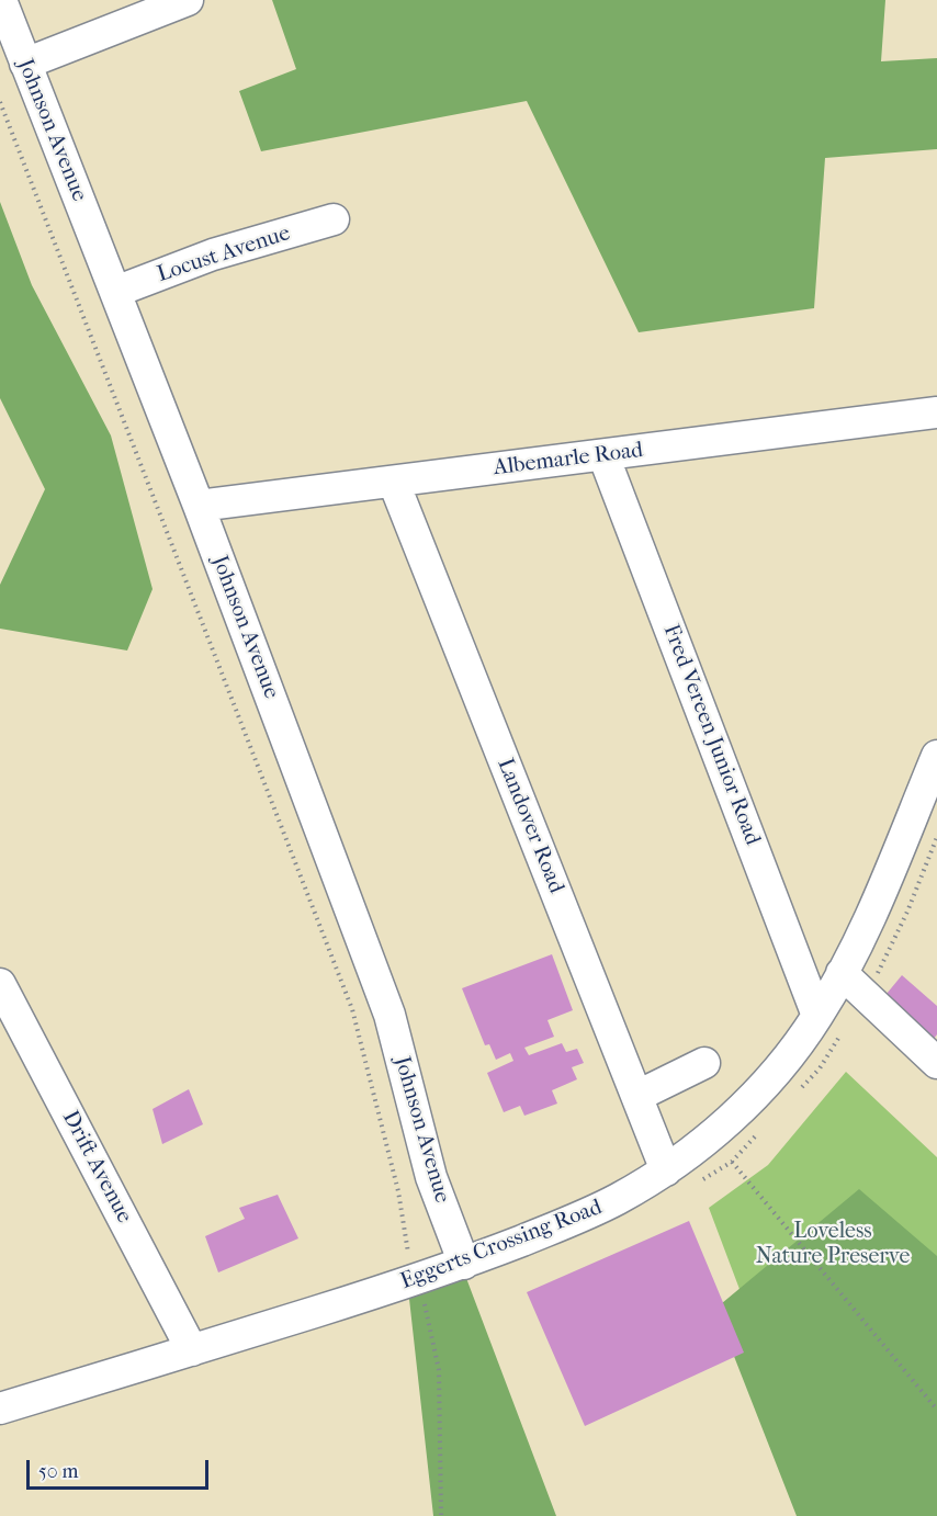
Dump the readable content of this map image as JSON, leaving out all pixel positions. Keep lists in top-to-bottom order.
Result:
{
  "streets": {
    "street": [
      "Johnson Avenue",
      "Locust Avenue",
      "Albemarle Road",
      "Fred Vereen Junior Road",
      "Landover Road",
      "Drift Avenue",
      "Eggerts Crossing Road"
    ]
  },
  "crossings": [
    ["Johnson Avenue", "Locust Avenue"],
    ["Johnson Avenue", "Albemarle Road"],
    ["Johnson Avenue", "Eggerts Crossing Road"],
    ["Albemarle Road", "Fred Vereen Junior Road"],
    ["Albemarle Road", "Landover Road"],
    ["Fred Vereen Junior Road", "Eggerts Crossing Road"],
    ["Landover Road", "Eggerts Crossing Road"],
    ["Drift Avenue", "Eggerts Crossing Road"]
  ],
  "parks": ["Loveless Nature Preserve"],
  "scale_bar": "50 m"
}
